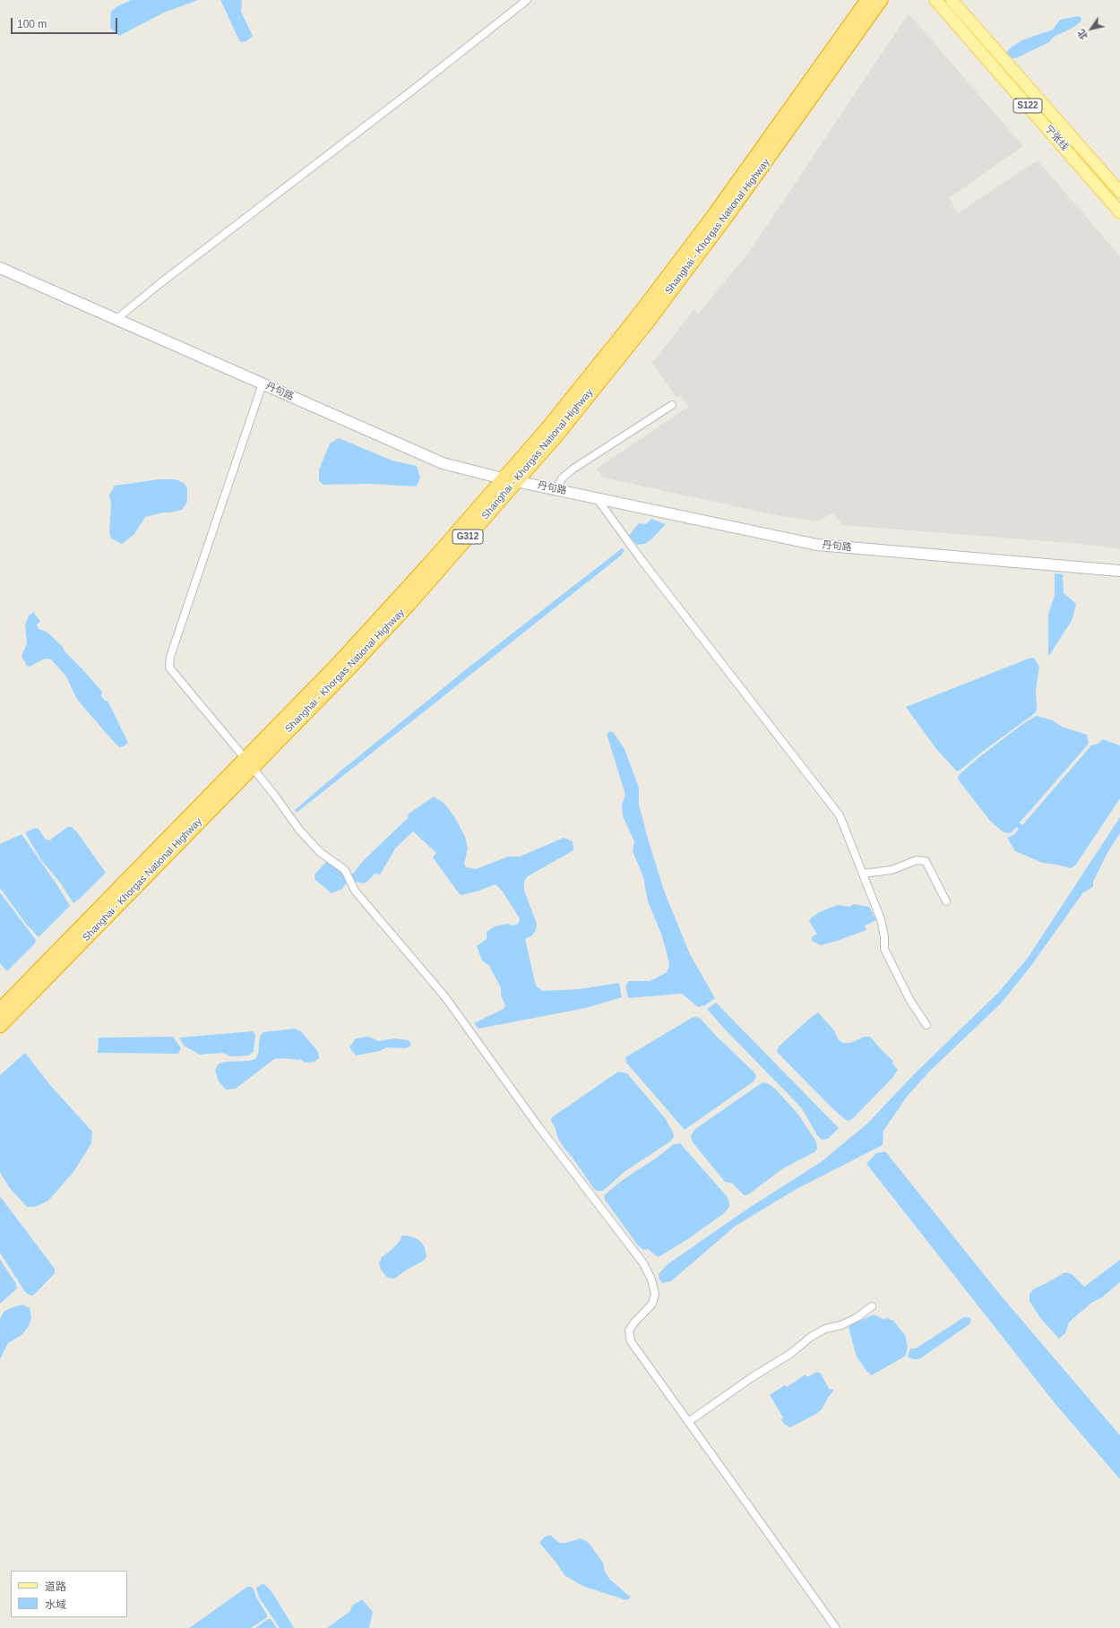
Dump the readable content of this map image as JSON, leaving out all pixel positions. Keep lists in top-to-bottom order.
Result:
{
  "streets": {
    "highway": ["Shanghai - Khorgas National Highway", "G312"],
    "main road": ["S122", "宁张线"],
    "street": ["丹句路"]
  },
  "crossings": [
    ["Shanghai - Khorgas National Highway", "丹句路"]
  ],
  "legend": ["道路", "水域"],
  "scale_bar": "100 m",
  "north": "bottom left"
}
